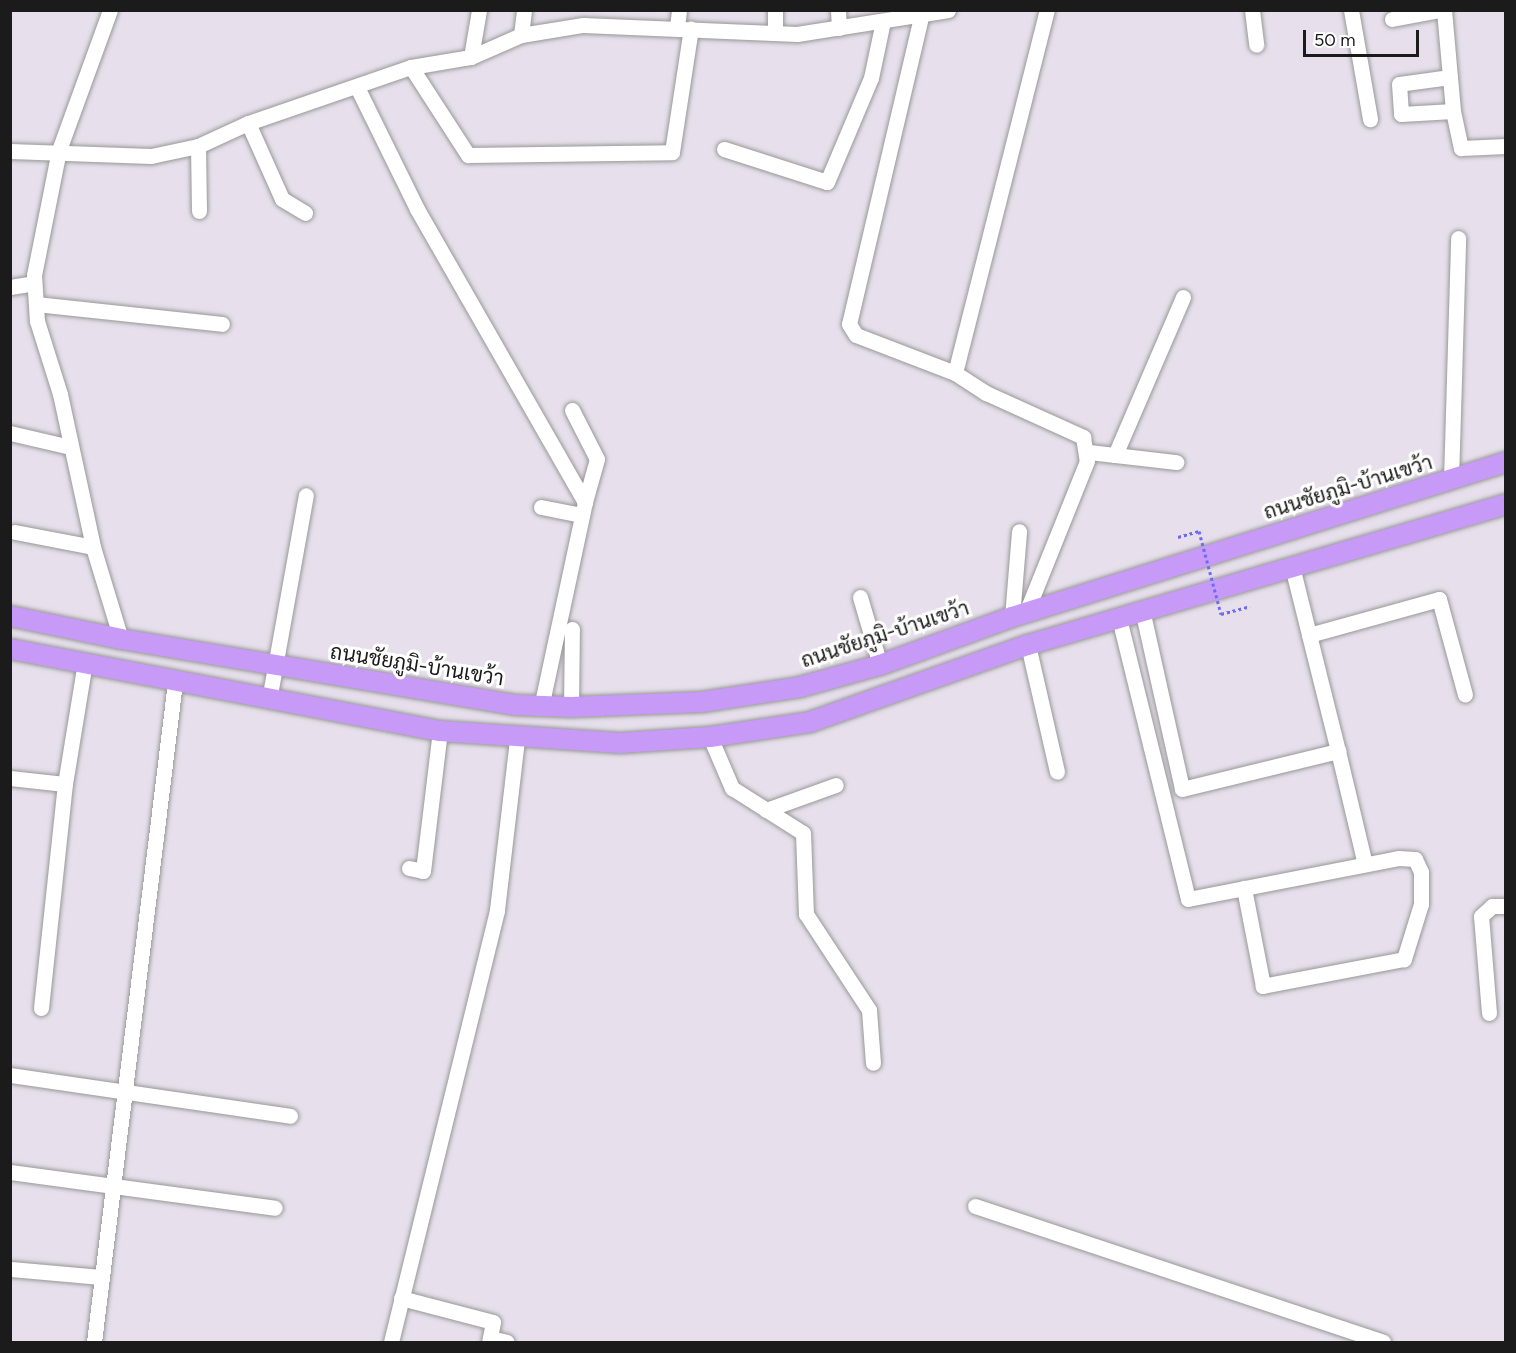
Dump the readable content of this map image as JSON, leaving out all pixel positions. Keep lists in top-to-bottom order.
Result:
{
  "streets": {
    "main road": ["ถนนชัยภูมิ-บ้านเขว้า"]
  },
  "scale_bar": "50 m"
}
